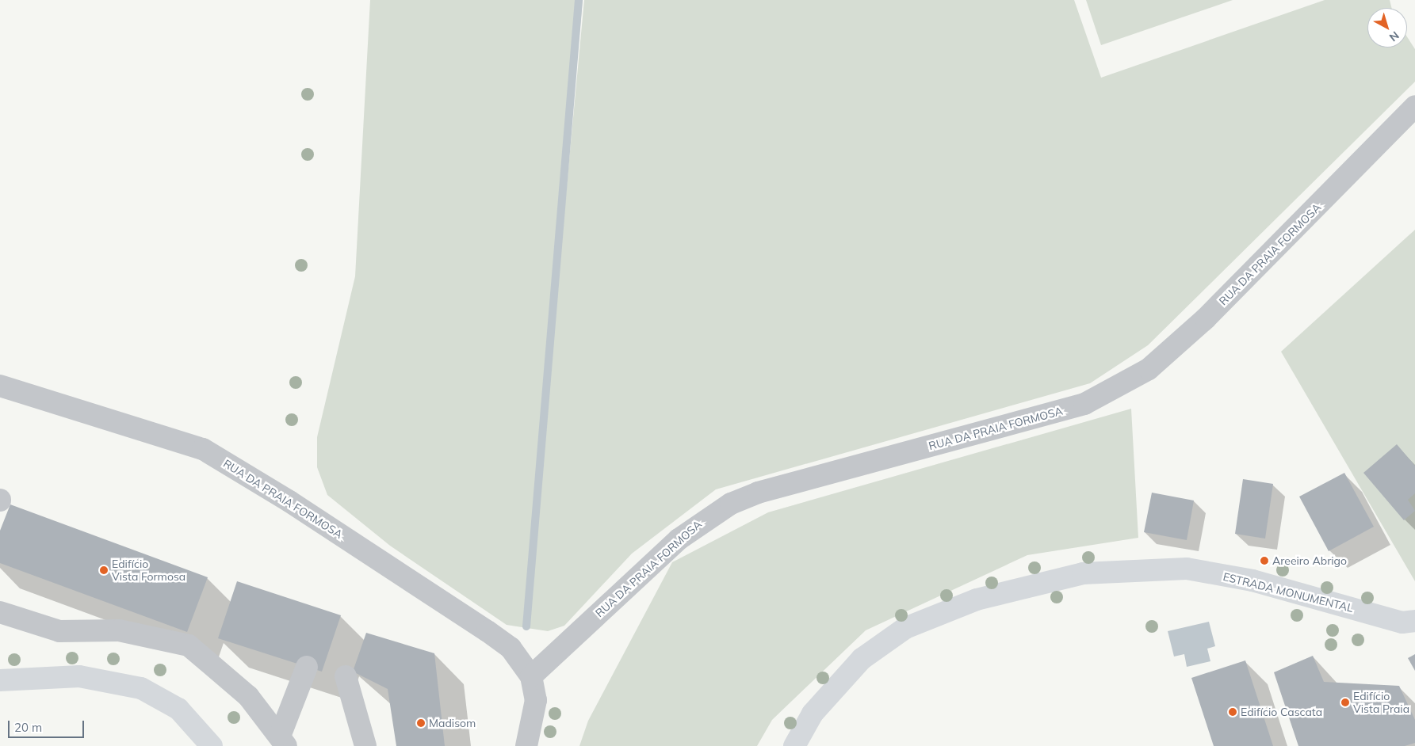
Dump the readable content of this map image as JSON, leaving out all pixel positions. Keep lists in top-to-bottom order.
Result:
{
  "streets": {
    "main road": ["ESTRADA MONUMENTAL"],
    "street": ["RUA DA PRAIA FORMOSA"]
  },
  "places": [
    "Areeiro Abrigo",
    "Edifício Vista Formosa",
    "Edifício Vista Praia",
    "Edifício Cascata",
    "Madisom"
  ],
  "scale_bar": "20 m",
  "north": "bottom right"
}
